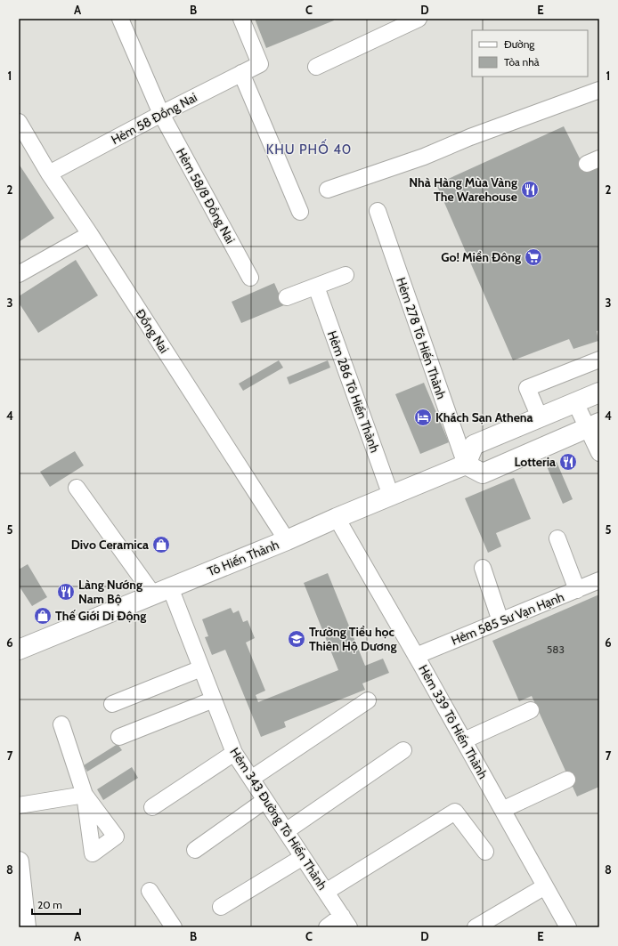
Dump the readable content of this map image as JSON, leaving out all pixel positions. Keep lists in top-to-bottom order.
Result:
{
  "streets": {
    "main road": ["Tô Hiến Thành"],
    "street": [
      "Hẻm 58 Đồng Nai",
      "Hẻm 58/8 Đồng Nai",
      "Đồng Nai",
      "Hẻm 278 Tô Hiến Thành",
      "Hẻm 286 Tô Hiến Thành",
      "Hẻm 585 Sư Vạn Hạnh",
      "Hẻm 339 Tô Hiến Thành",
      "Hẻm 343 Đường Tô Hiến Thành"
    ]
  },
  "crossings": [
    ["Hẻm 58 Đồng Nai", "Hẻm 58/8 Đồng Nai"],
    ["Hẻm 58 Đồng Nai", "Đồng Nai"],
    ["Đồng Nai", "Tô Hiến Thành"],
    ["Hẻm 278 Tô Hiến Thành", "Tô Hiến Thành"],
    ["Hẻm 286 Tô Hiến Thành", "Tô Hiến Thành"],
    ["Tô Hiến Thành", "Hẻm 339 Tô Hiến Thành"],
    ["Tô Hiến Thành", "Hẻm 343 Đường Tô Hiến Thành"],
    ["Hẻm 585 Sư Vạn Hạnh", "Hẻm 339 Tô Hiến Thành"]
  ],
  "districts": ["KHU PHỐ 40"],
  "places": {
    "restaurant": ["Nhà Hàng Mùa Vàng The Warehouse", "Lotteria", "Làng Nướng Nam Bộ"],
    "supermarket": ["Go! Miền Đông"],
    "hotel": ["Khách Sạn Athena"],
    "shop": ["Divo Ceramica", "Thế Giới Di Động"],
    "school or university": ["Trường Tiểu học Thiên Hộ Dương"]
  },
  "house_numbers": ["583"],
  "legend": ["Đường", "Tòa nhà"],
  "scale_bar": "20 m",
  "grid": {
    "columns": [
      "A",
      "B",
      "C",
      "D",
      "E"
    ],
    "rows": [
      "1",
      "2",
      "3",
      "4",
      "5",
      "6",
      "7",
      "8"
    ]
  }
}
